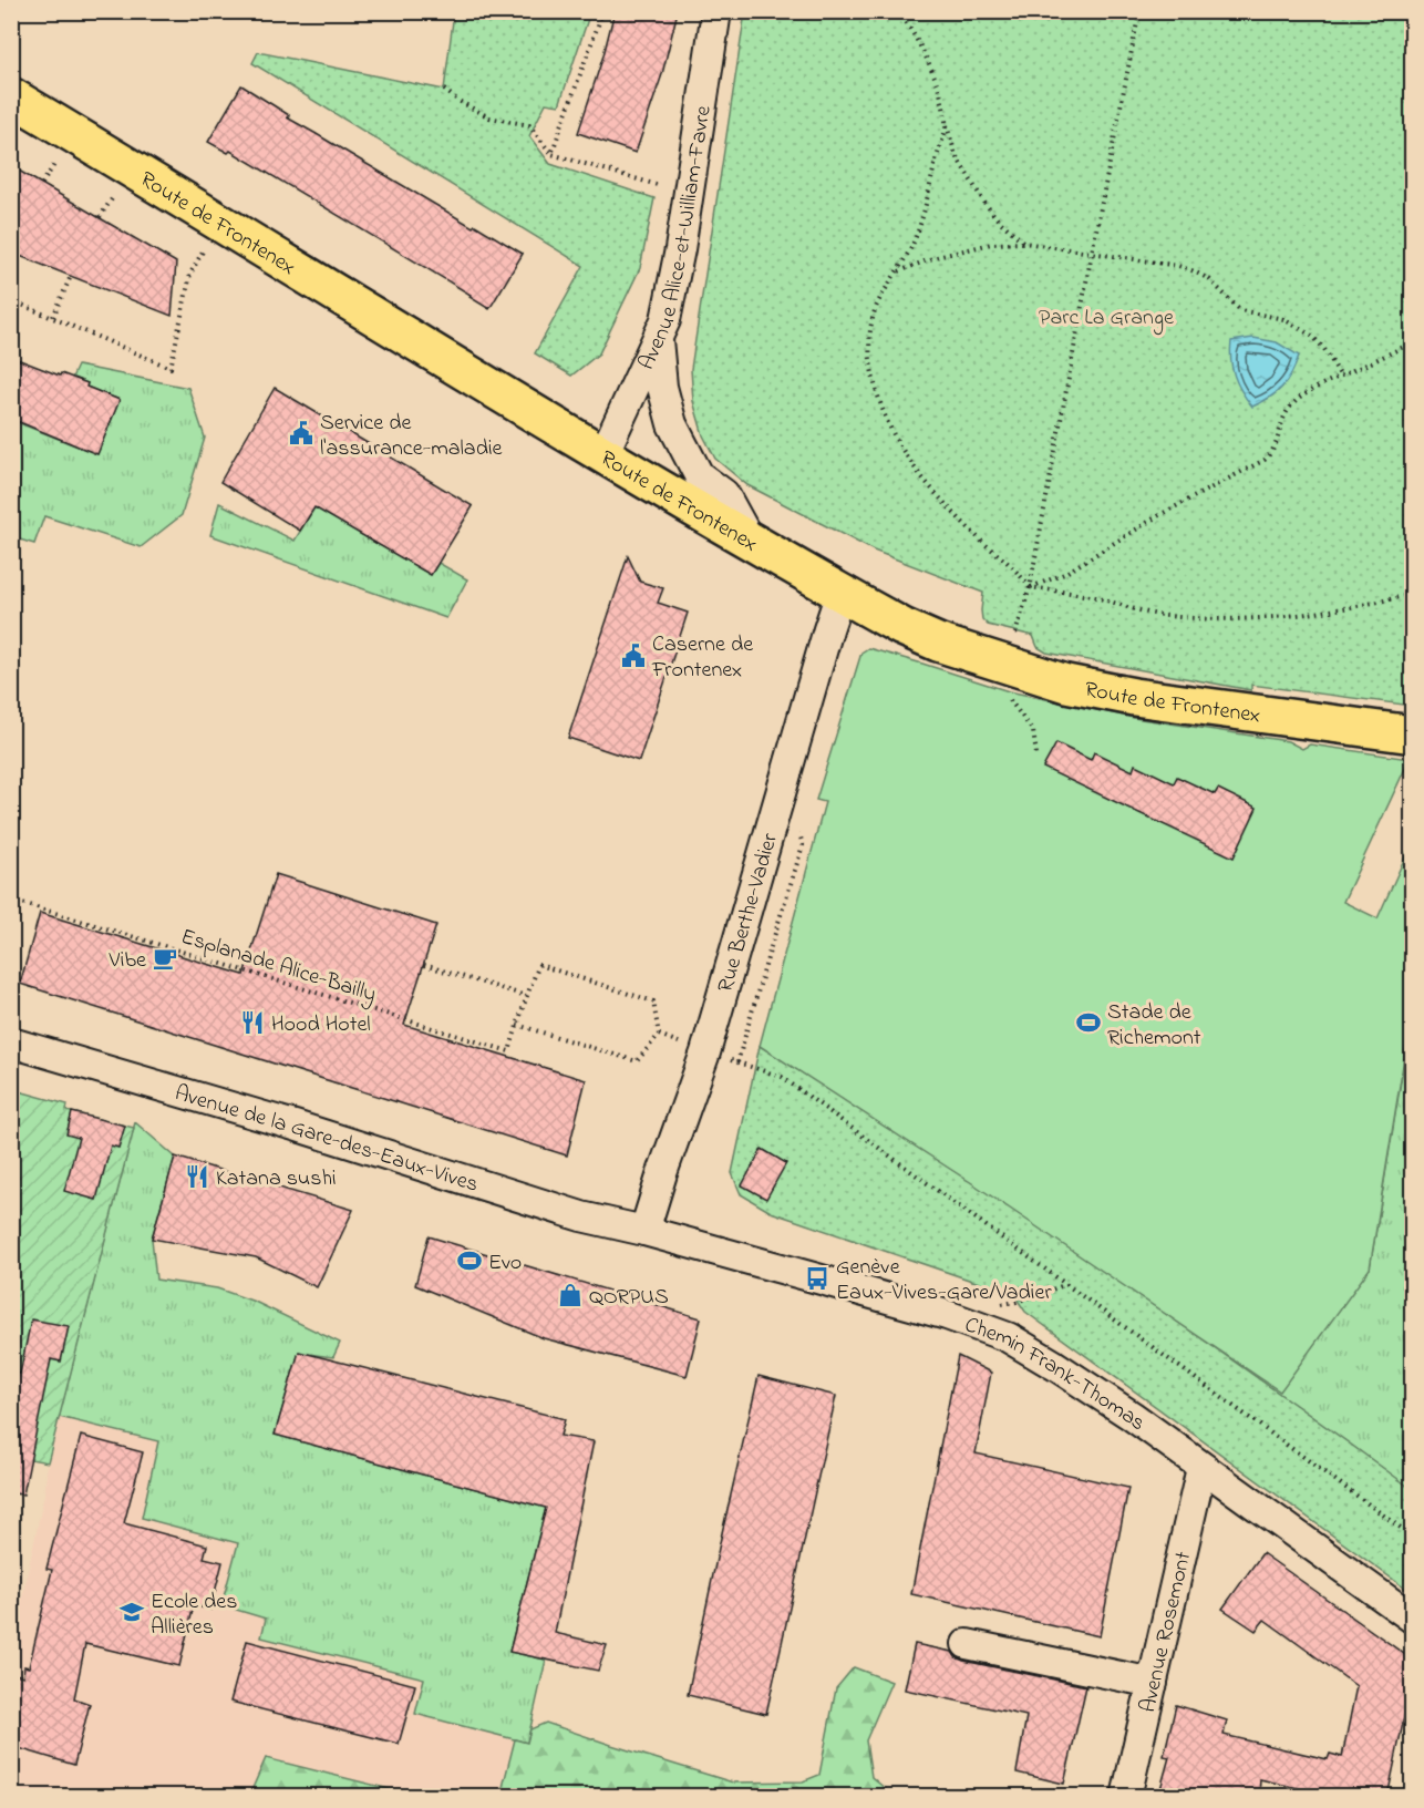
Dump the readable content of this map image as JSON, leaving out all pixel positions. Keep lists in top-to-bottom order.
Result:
{
  "streets": {
    "main road": ["Route de Frontenex"],
    "street": [
      "Avenue Alice-et-William-Favre",
      "Rue Berthe-Vadier",
      "Avenue de la Gare-des-Eaux-Vives",
      "Chemin Frank-Thomas",
      "Avenue Rosemont"
    ],
    "path": ["Esplanade Alice-Bailly"]
  },
  "crossings": [
    ["Route de Frontenex", "Avenue Alice-et-William-Favre"],
    ["Route de Frontenex", "Rue Berthe-Vadier"],
    ["Rue Berthe-Vadier", "Avenue de la Gare-des-Eaux-Vives"],
    ["Rue Berthe-Vadier", "Chemin Frank-Thomas"],
    ["Avenue de la Gare-des-Eaux-Vives", "Chemin Frank-Thomas"],
    ["Chemin Frank-Thomas", "Avenue Rosemont"]
  ],
  "parks": ["Parc La Grange"],
  "places": {
    "public building": ["Service de l'assurance-maladie", "Caserne de Frontenex"],
    "cafe": ["Vibe"],
    "restaurant": ["Hood Hotel", "Katana sushi"],
    "sports": ["Stade de Richemont", "Evo"],
    "bus stop": ["Genève Eaux-Vives-Gare/Vadier"],
    "shop": ["QORPUS"],
    "school or university": ["Ecole des Allières"]
  }
}
